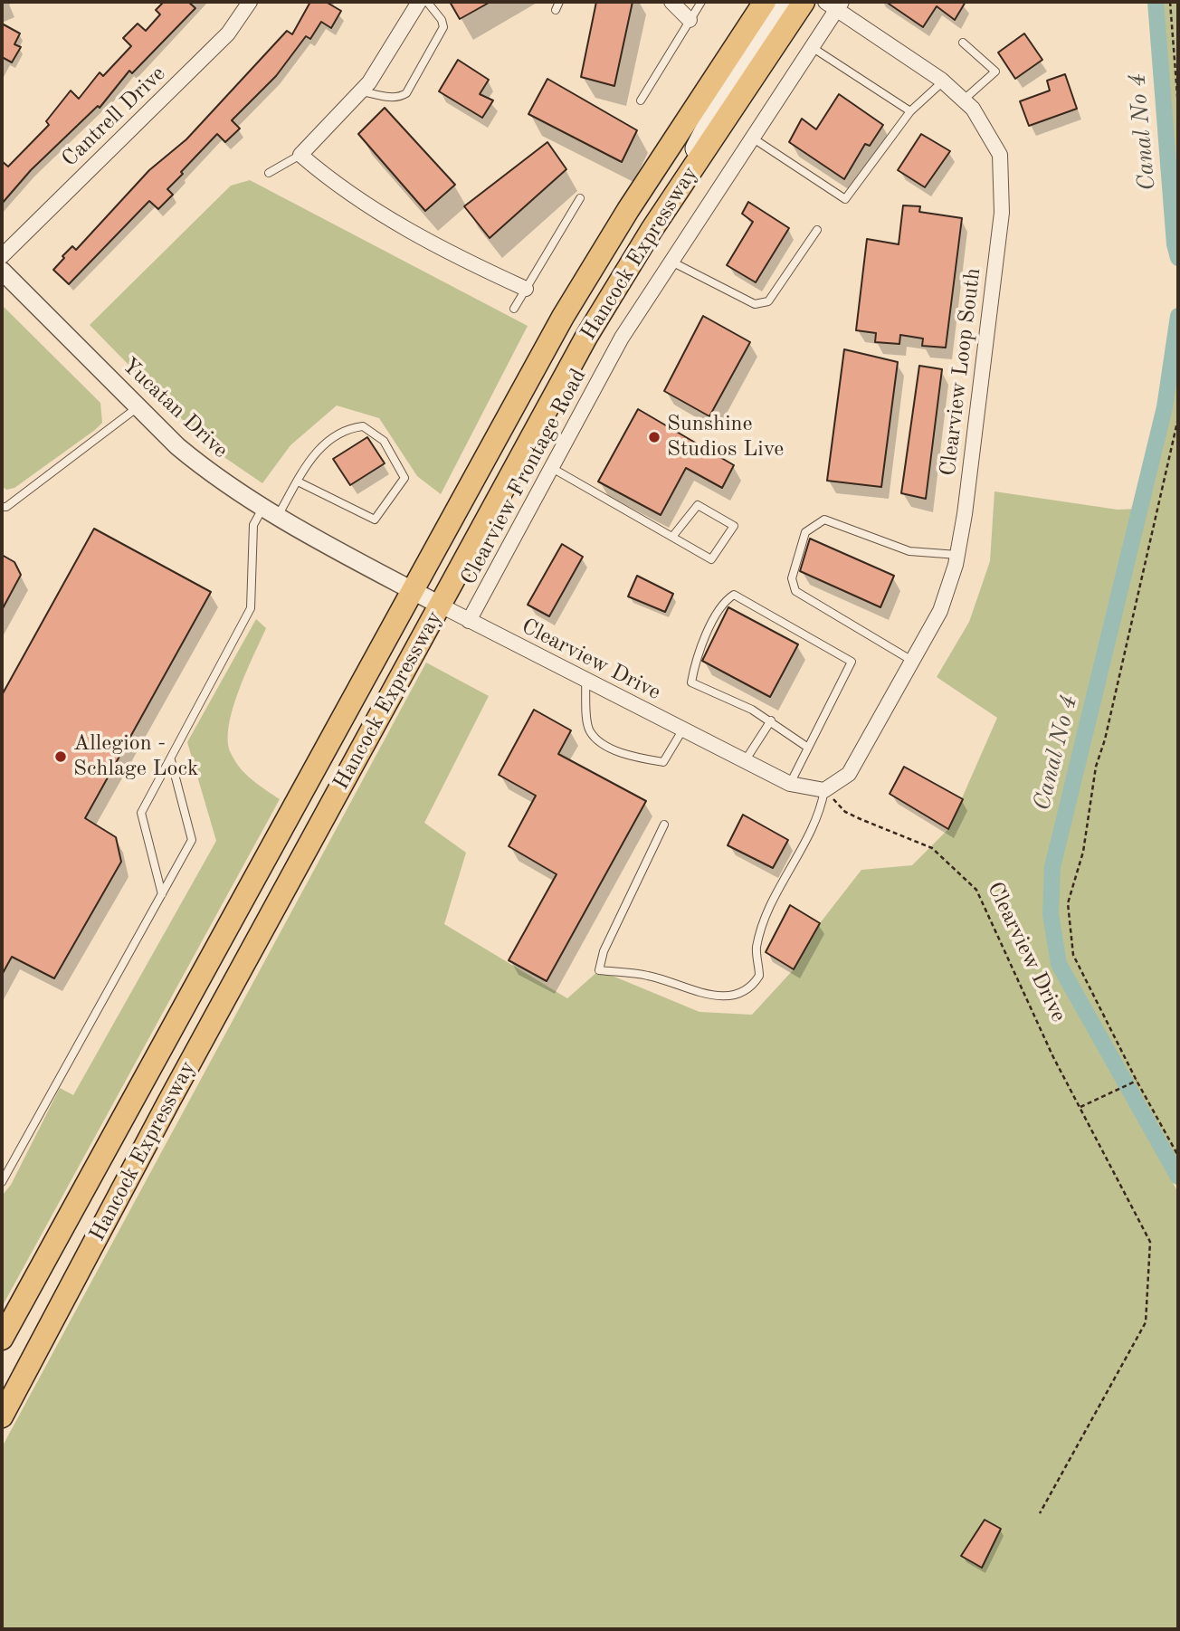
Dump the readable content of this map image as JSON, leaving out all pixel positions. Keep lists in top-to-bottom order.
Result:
{
  "streets": {
    "main road": ["Hancock Expressway"],
    "street": [
      "Cantrell Drive",
      "Clearview Loop South",
      "Yucatan Drive",
      "Clearview Frontage Road",
      "Clearview Drive"
    ]
  },
  "crossings": [
    ["Hancock Expressway", "Yucatan Drive"],
    ["Hancock Expressway", "Clearview Drive"],
    ["Clearview Loop South", "Clearview Frontage Road"],
    ["Clearview Loop South", "Clearview Drive"],
    ["Yucatan Drive", "Clearview Drive"],
    ["Clearview Frontage Road", "Clearview Drive"]
  ],
  "water": ["Canal No 4"],
  "places": ["Sunshine Studios Live", "Allegion - Schlage Lock"]
}
